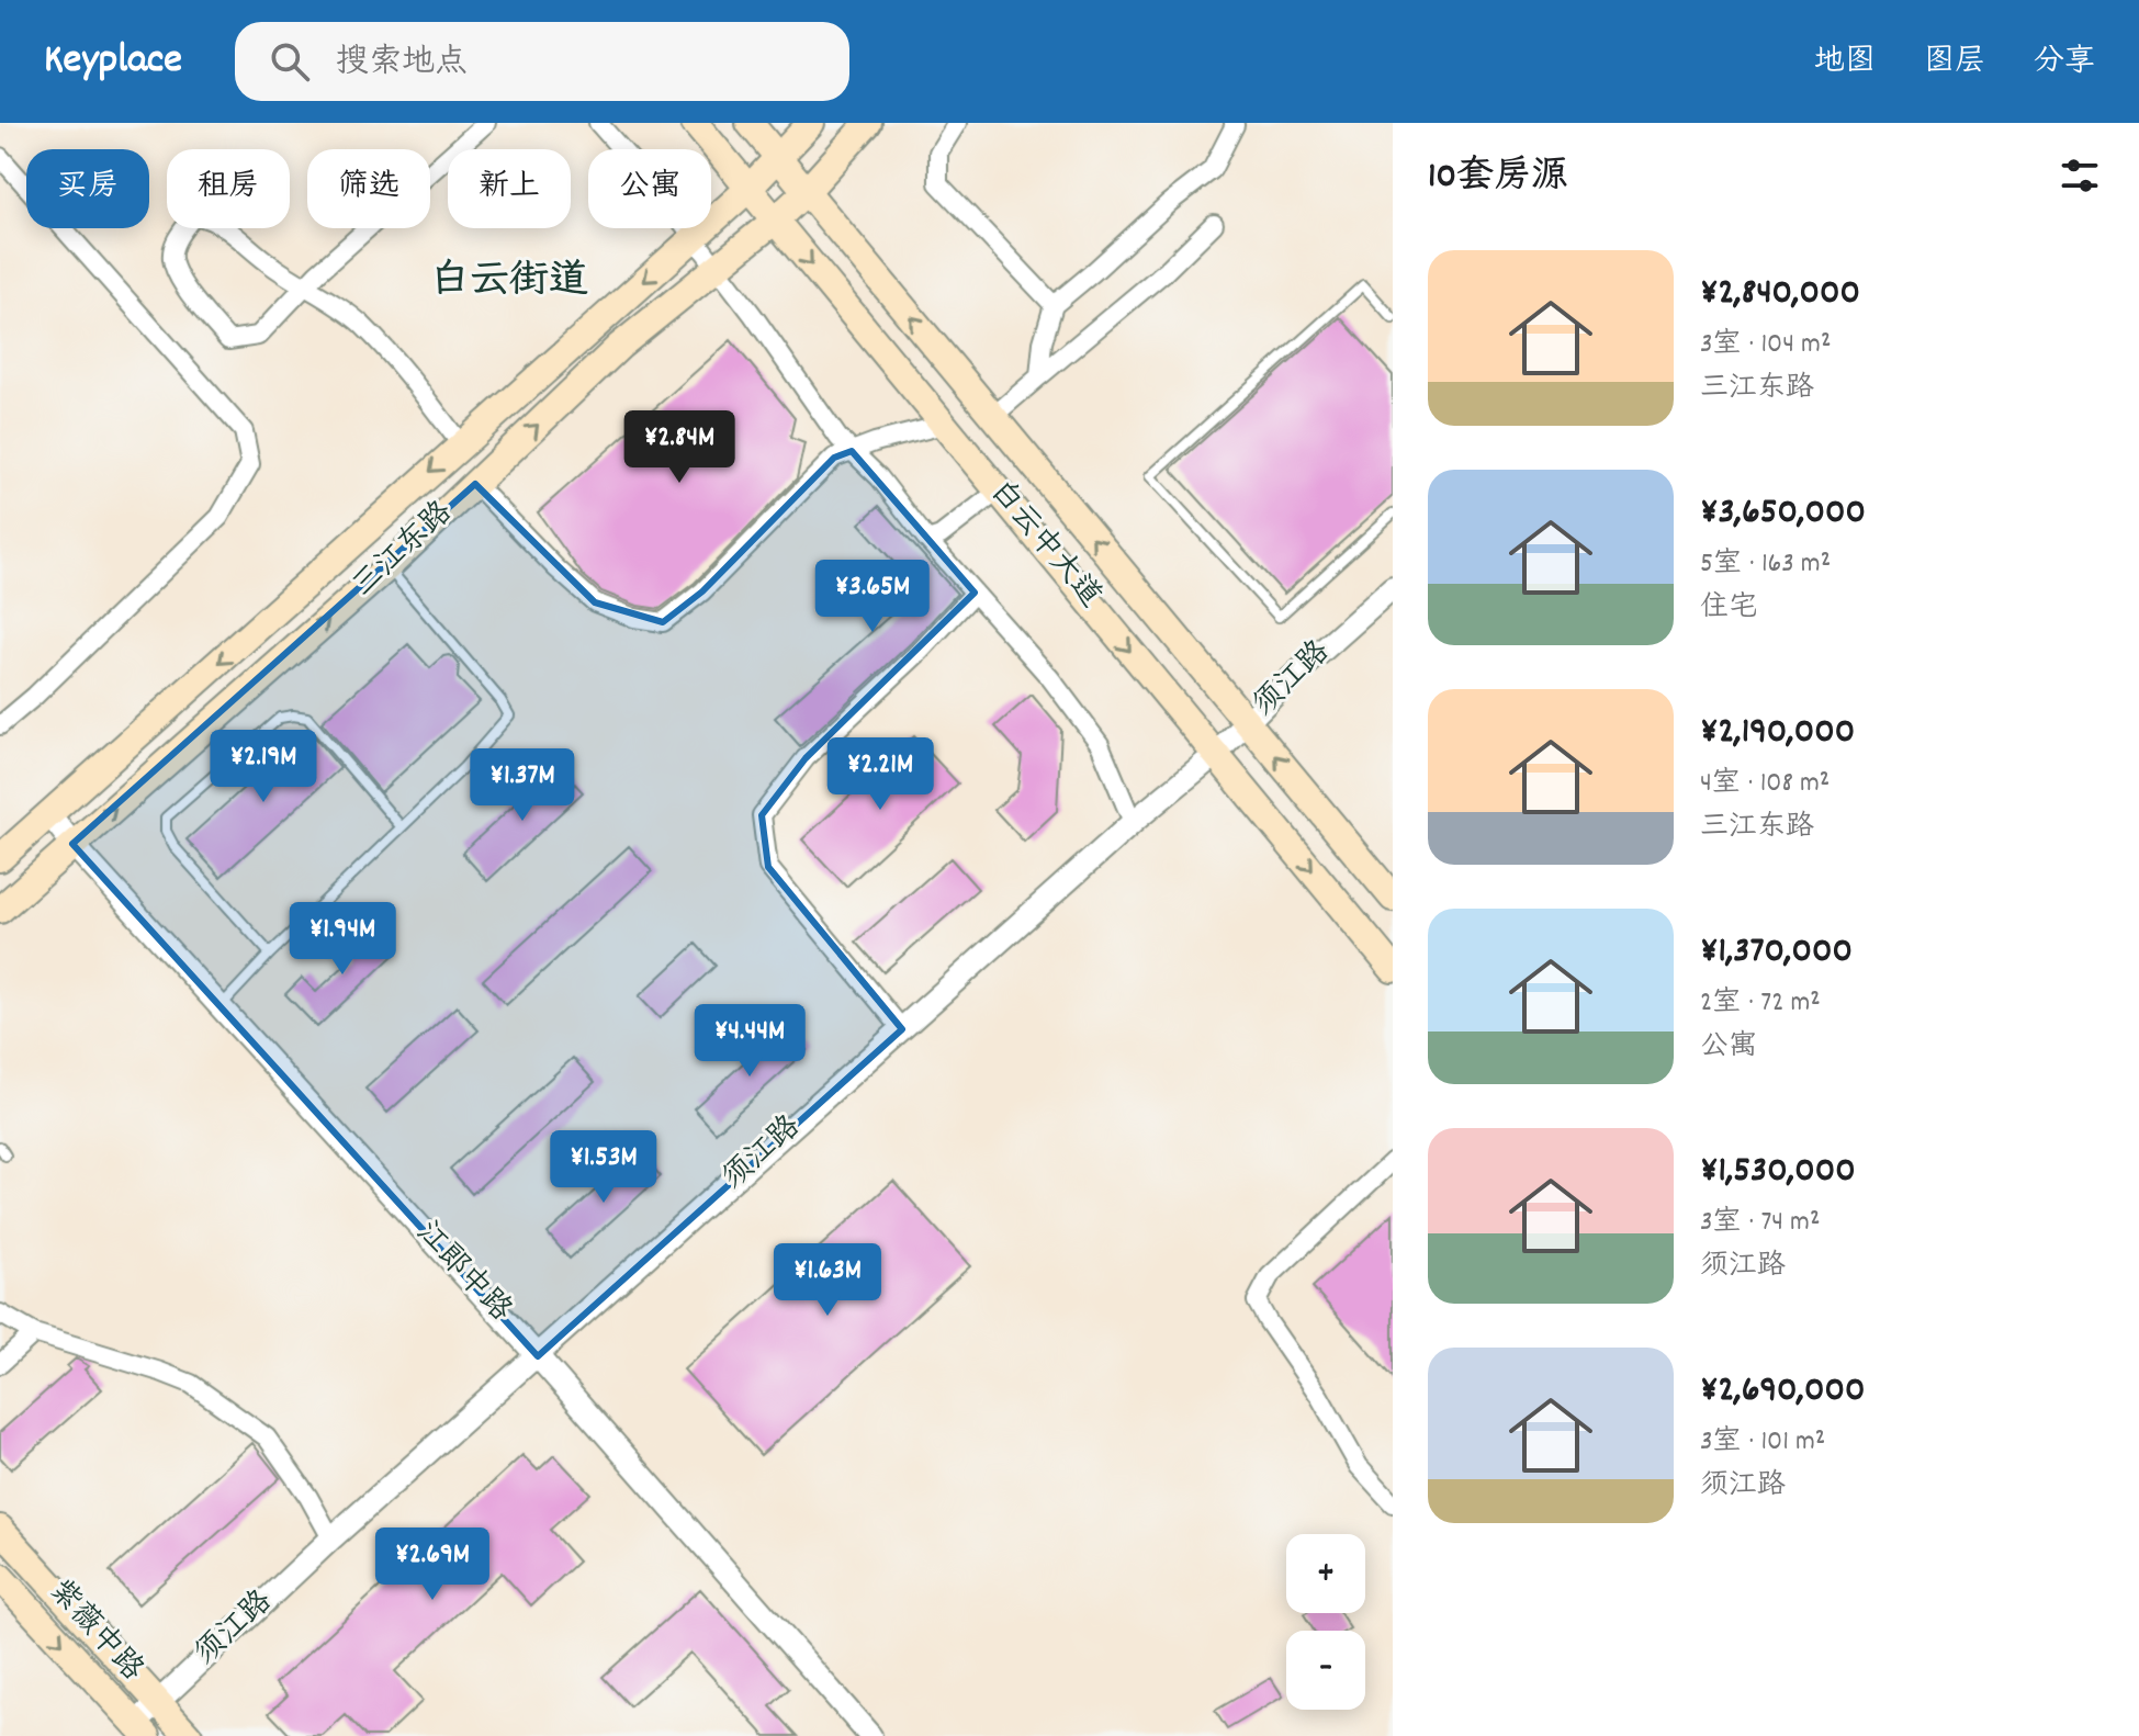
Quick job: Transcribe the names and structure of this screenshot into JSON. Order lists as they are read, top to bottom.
{
  "streets": {
    "main road": ["白云中大道", "三江东路", "紫薇中路"],
    "street": ["须江路", "江郎中路"]
  },
  "crossings": [
    ["白云中大道", "三江东路"],
    ["白云中大道", "须江路"],
    ["三江东路", "江郎中路"],
    ["须江路", "江郎中路"],
    ["须江路", "紫薇中路"]
  ],
  "districts": ["白云街道"],
  "page": {
    "header": "Keyplace",
    "search": "搜索地点",
    "nav": ["地图", "图层", "分享"],
    "heading": "10套房源",
    "chip": [
      "买房",
      "租房",
      "筛选",
      "新上",
      "公寓"
    ],
    "list": [
      {
        "name": "¥2,840,000",
        "note": "3室 · 104 m² · 三江东路"
      },
      {
        "name": "¥3,650,000",
        "note": "5室 · 163 m² · 住宅"
      },
      {
        "name": "¥2,190,000",
        "note": "4室 · 108 m² · 三江东路"
      },
      {
        "name": "¥1,370,000",
        "note": "2室 · 72 m² · 公寓"
      },
      {
        "name": "¥1,530,000",
        "note": "3室 · 74 m² · 须江路"
      },
      {
        "name": "¥2,690,000",
        "note": "3室 · 101 m² · 须江路"
      }
    ],
    "price": [
      "¥2.84M",
      "¥3.65M",
      "¥2.19M",
      "¥2.21M",
      "¥1.37M",
      "¥1.94M",
      "¥4.44M",
      "¥1.53M",
      "¥1.63M",
      "¥2.69M"
    ],
    "map_buttons": ["+", "−"]
  }
}
